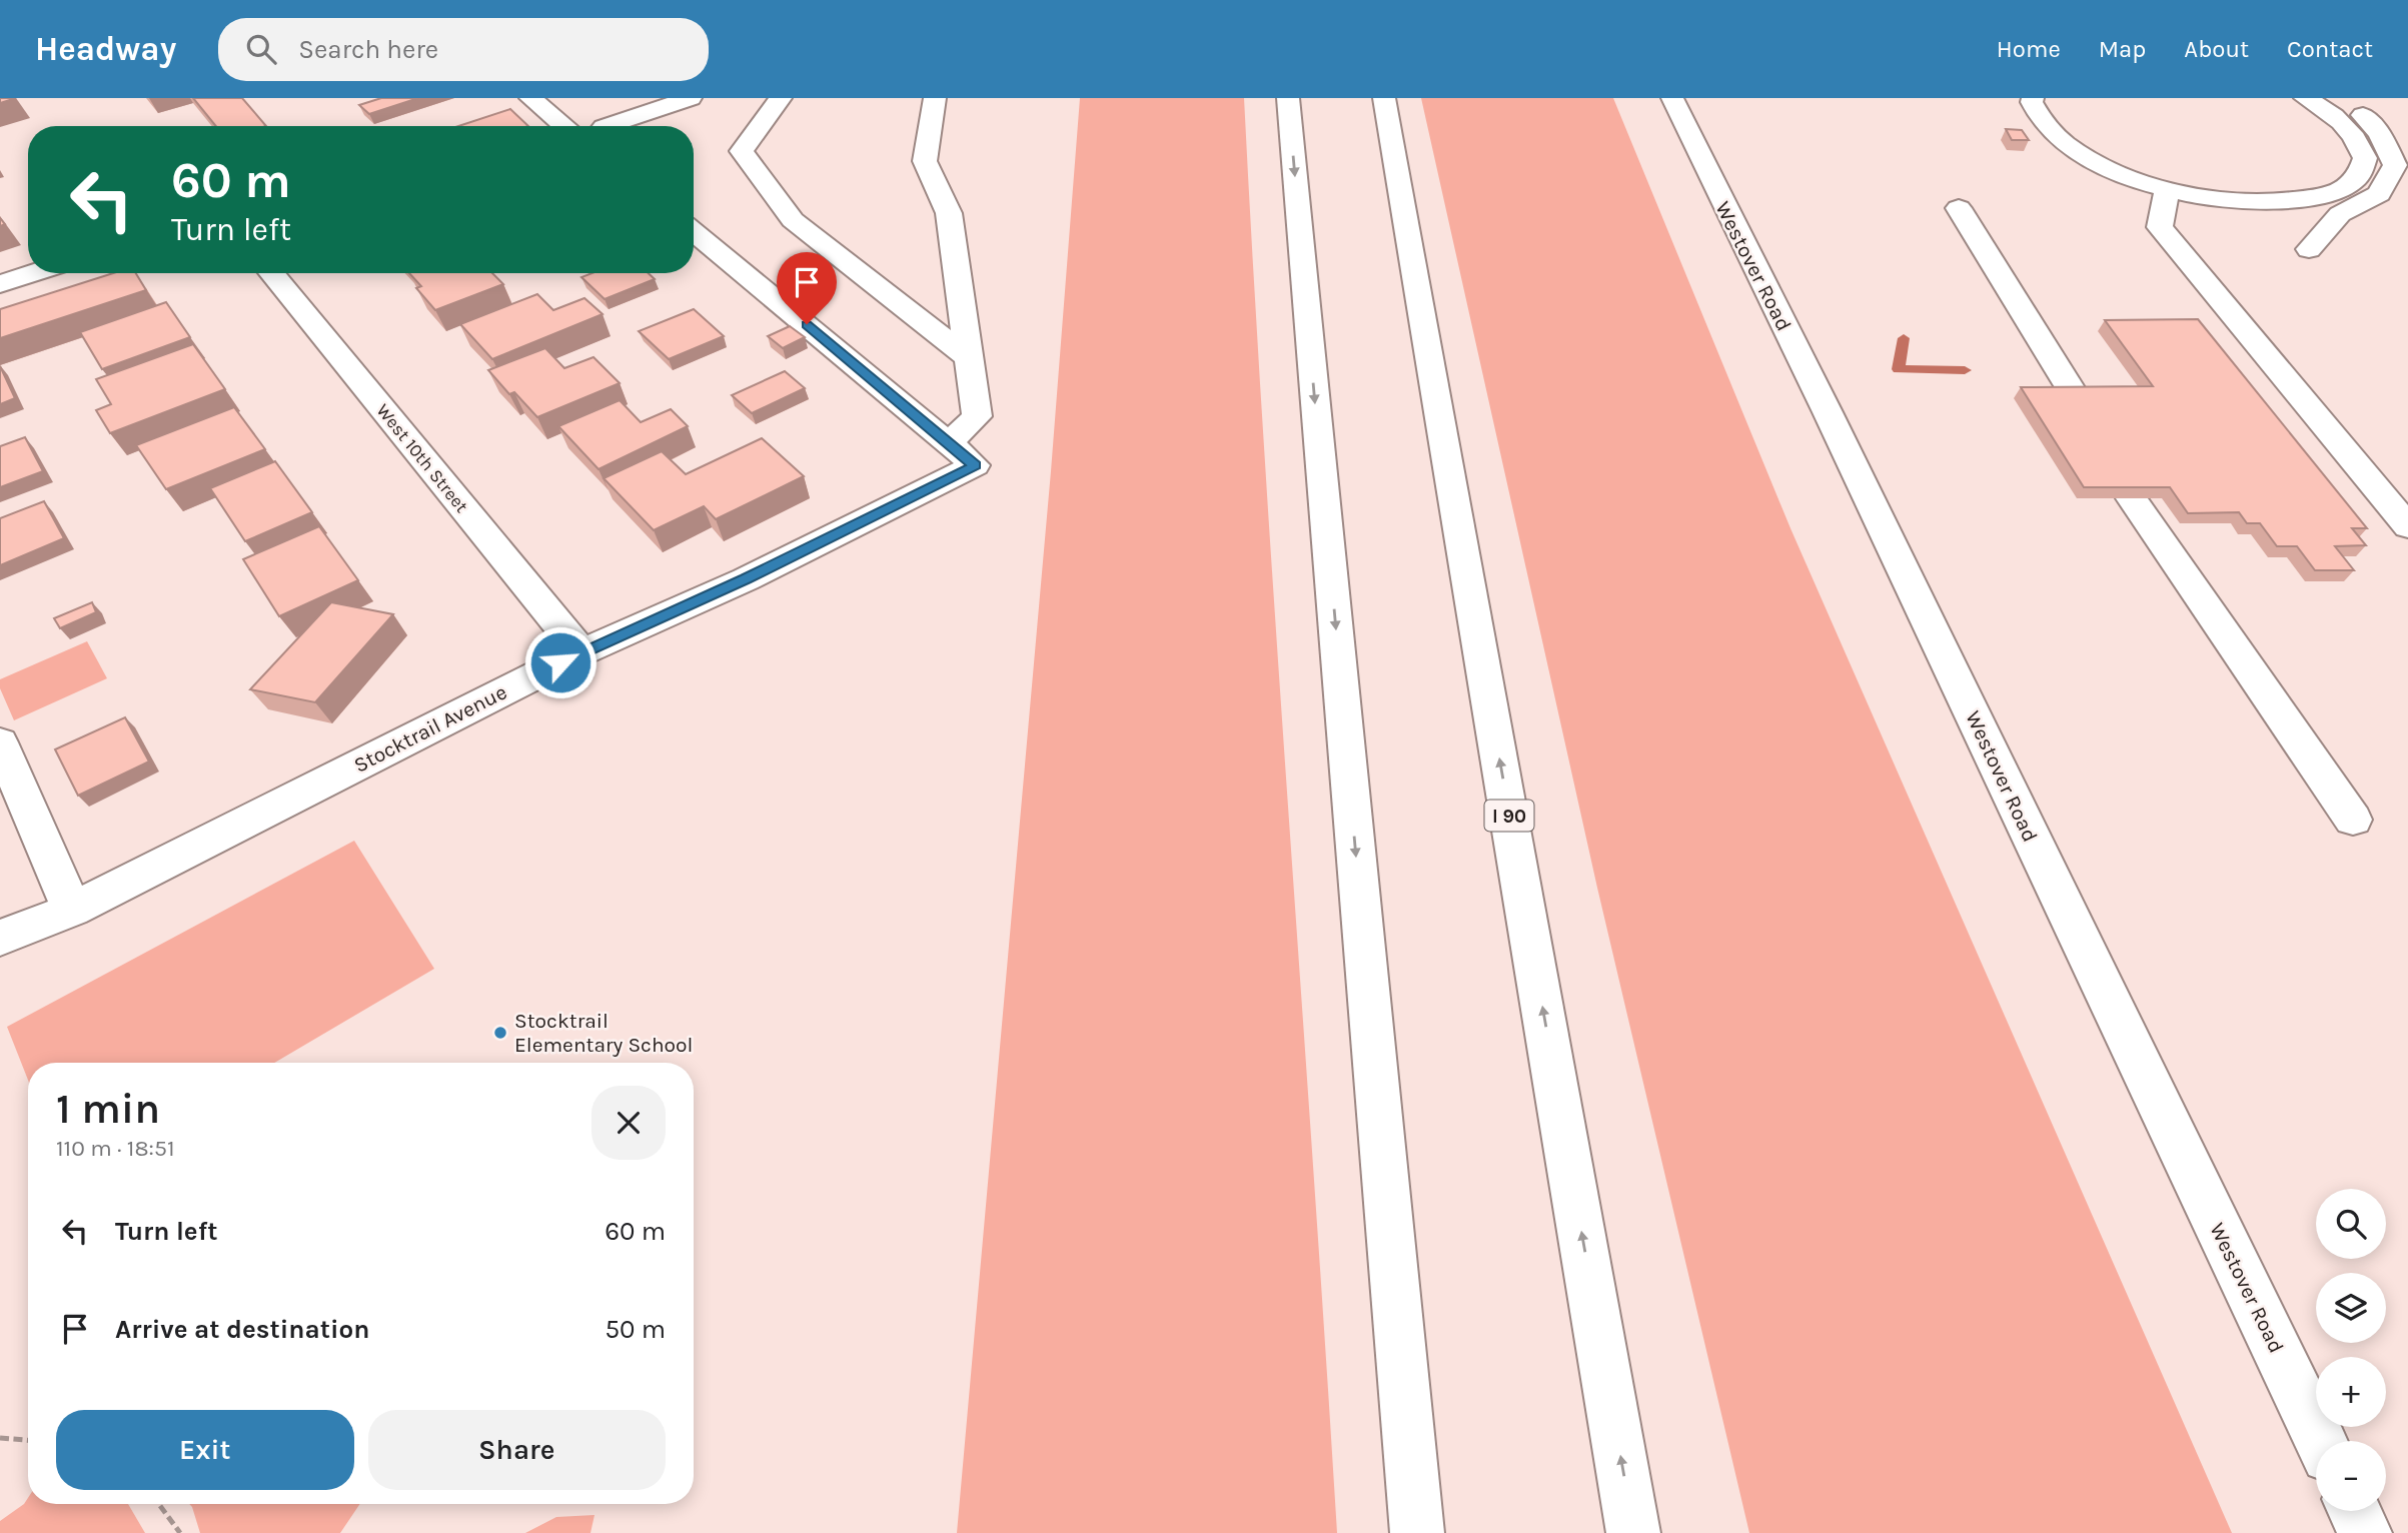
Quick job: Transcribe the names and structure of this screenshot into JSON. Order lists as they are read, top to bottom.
{
  "streets": {
    "main road": [
      "Westover Road",
      "West 10th Street",
      "Stocktrail Avenue",
      "I 90"
    ]
  },
  "crossings": [
    ["West 10th Street", "Stocktrail Avenue"]
  ],
  "places": ["Stocktrail Elementary School"],
  "page": {
    "header": "Headway",
    "search": "Search here",
    "nav": [
      "Home",
      "Map",
      "About",
      "Contact"
    ],
    "turn": ["60 m", "Turn left"],
    "heading": ["1 min", "110 m · 18:51"],
    "list": [
      {
        "name": "Turn left",
        "value": "60 m"
      },
      {
        "name": "Arrive at destination",
        "value": "50 m"
      }
    ],
    "map_buttons": ["+", "−"],
    "buttons": ["Exit", "Share"]
  }
}
